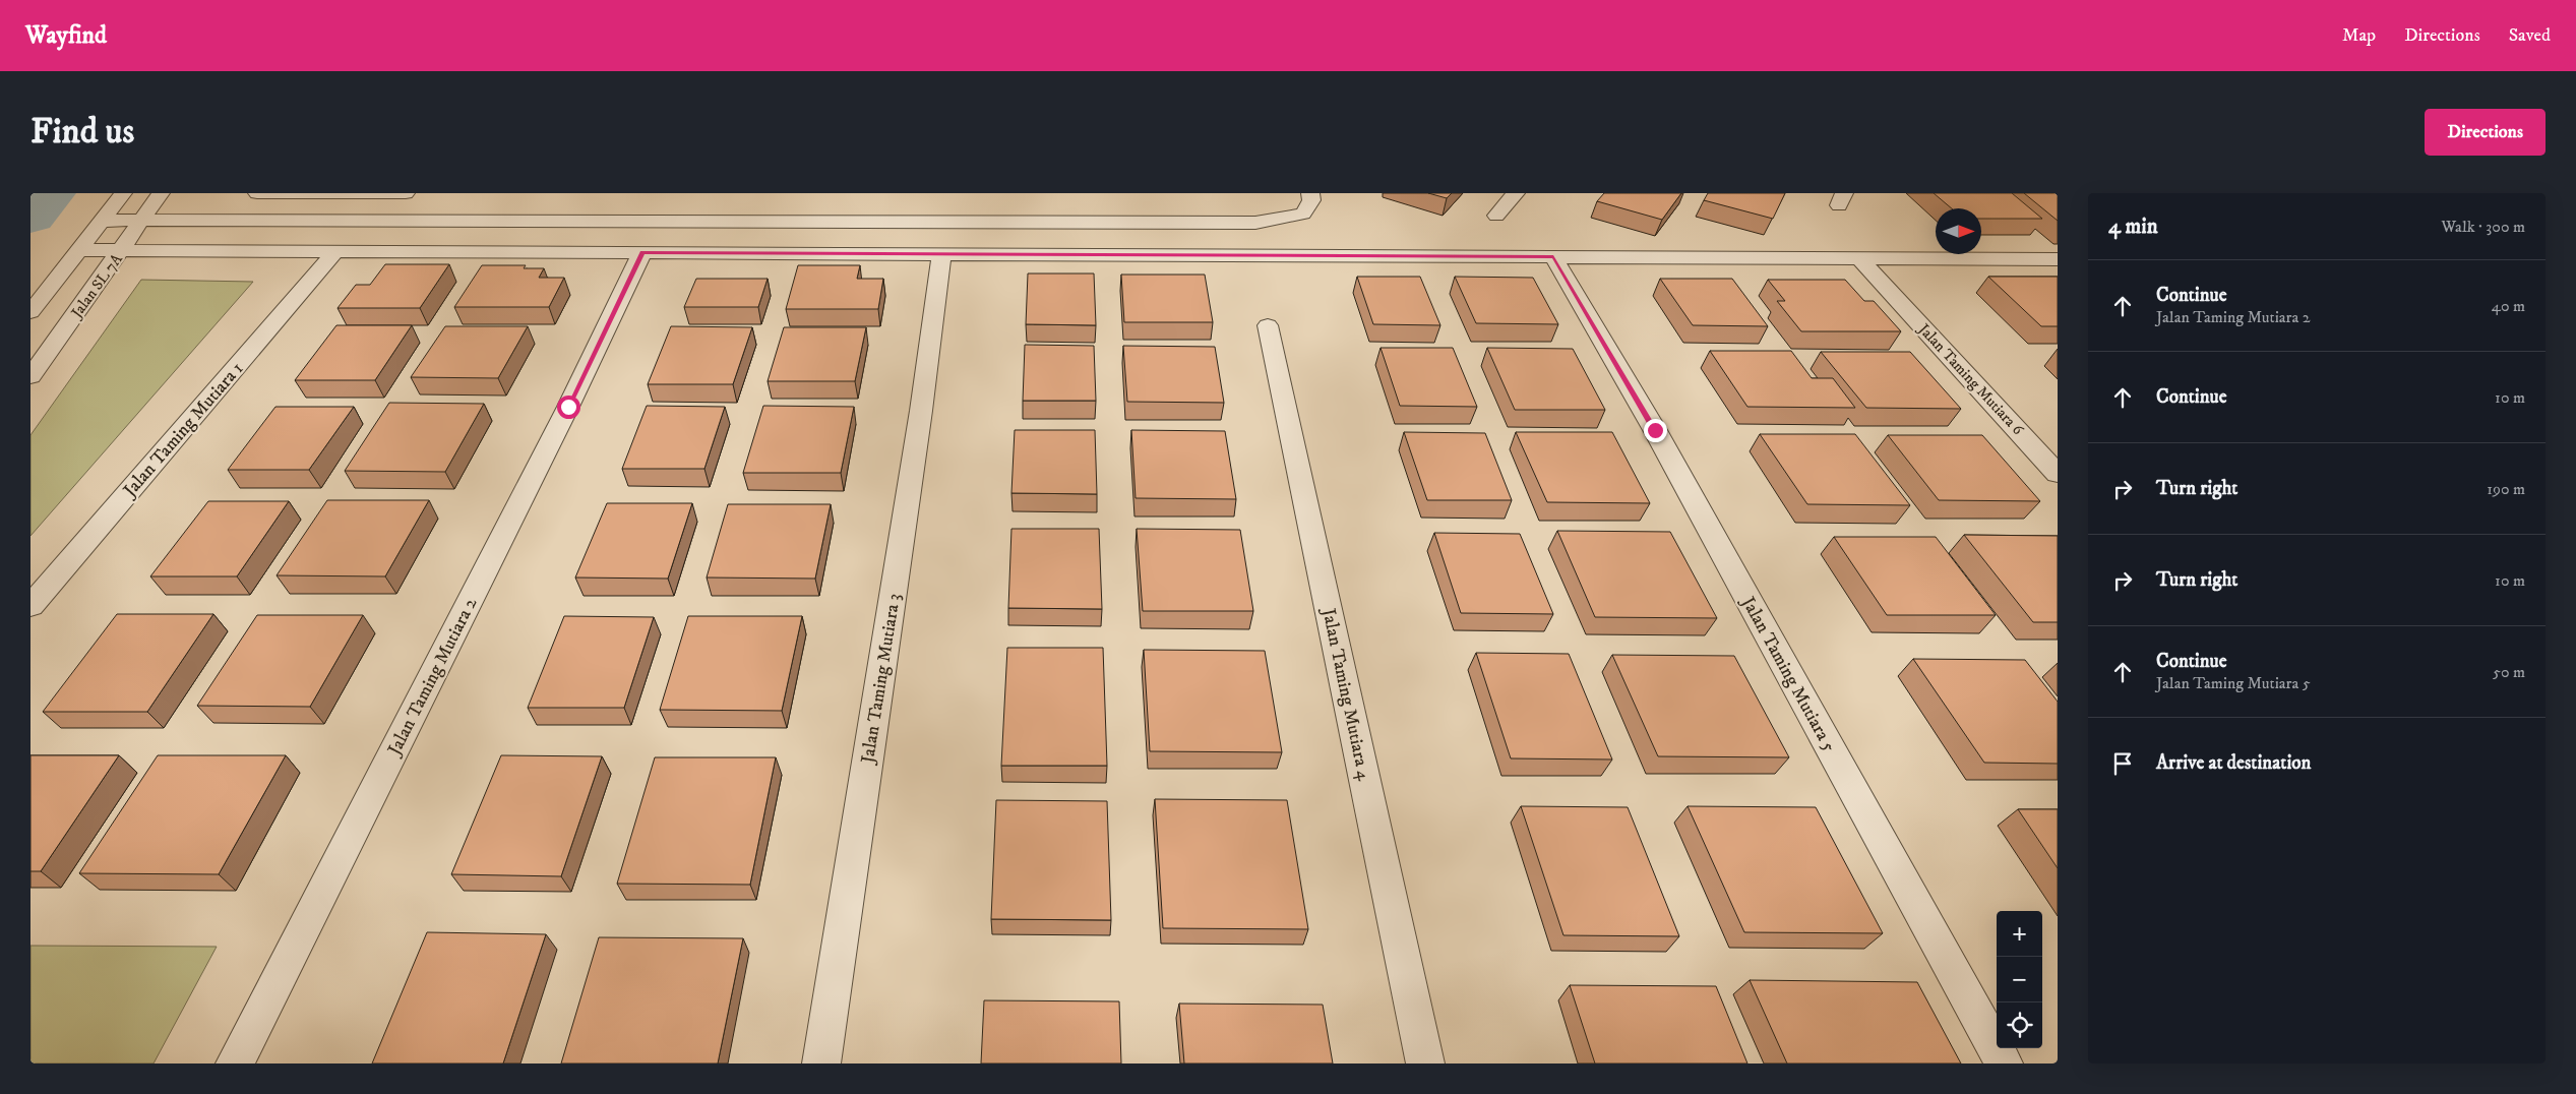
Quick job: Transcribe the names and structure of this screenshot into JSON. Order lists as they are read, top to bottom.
{
  "streets": {
    "street": [
      "Jalan SL 7A",
      "Jalan Taming Mutiara 6",
      "Jalan Taming Mutiara 1",
      "Jalan Taming Mutiara 5",
      "Jalan Taming Mutiara 2",
      "Jalan Taming Mutiara 3",
      "Jalan Taming Mutiara 4"
    ]
  },
  "north": "right",
  "page": {
    "header": "Wayfind",
    "nav": ["Map", "Directions", "Saved"],
    "buttons": "Directions",
    "title": "Find us",
    "heading": ["4 min", "Walk · 300 m"],
    "list": [
      ["Continue", "Jalan Taming Mutiara 2", "40 m"],
      ["Continue", "10 m"],
      ["Turn right", "190 m"],
      ["Turn right", "10 m"],
      ["Continue", "Jalan Taming Mutiara 5", "50 m"],
      "Arrive at destination"
    ],
    "map_buttons": ["+", "−"]
  }
}
